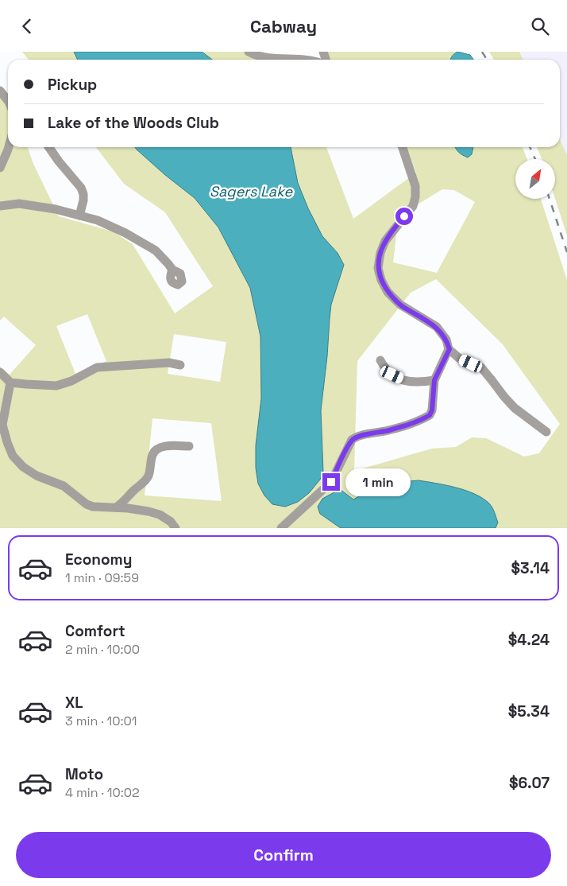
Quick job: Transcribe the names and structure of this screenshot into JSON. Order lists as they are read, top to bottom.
{
  "water": ["Sagers Lake"],
  "north": "top right",
  "page": {
    "header": "Cabway",
    "banner": ["Pickup", "Lake of the Woods Club"],
    "bubble": "1 min",
    "list": [
      {
        "name": "Economy",
        "note": "1 min · 09:59",
        "value": "$3.14"
      },
      {
        "name": "Comfort",
        "note": "2 min · 10:00",
        "value": "$4.24"
      },
      {
        "name": "XL",
        "note": "3 min · 10:01",
        "value": "$5.34"
      },
      {
        "name": "Moto",
        "note": "4 min · 10:02",
        "value": "$6.07"
      }
    ],
    "buttons": "Confirm"
  }
}
